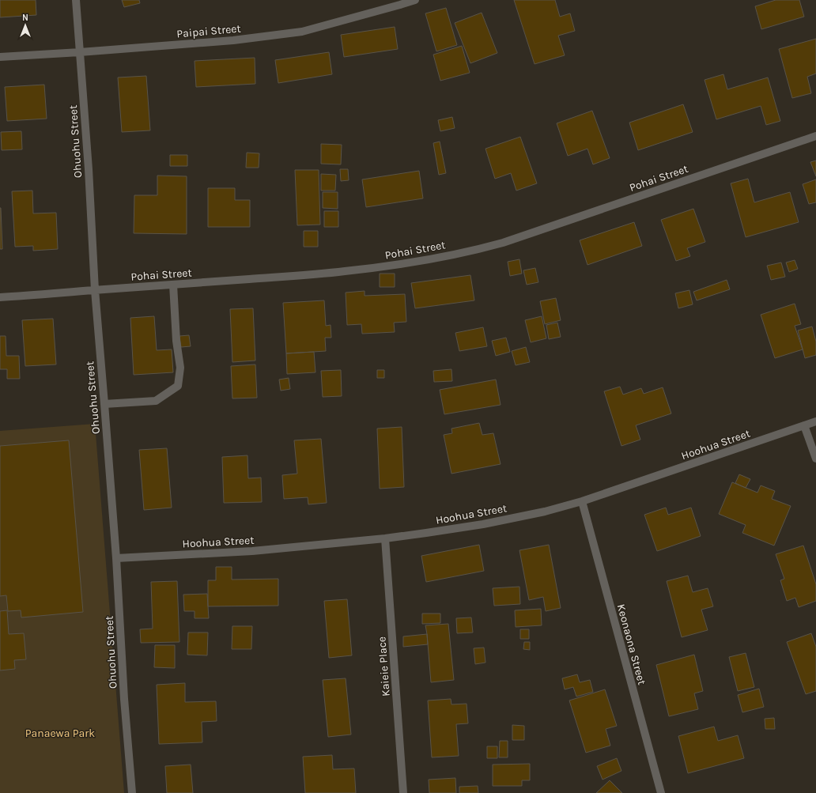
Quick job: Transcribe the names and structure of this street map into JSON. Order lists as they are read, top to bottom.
{
  "streets": {
    "street": [
      "Paipai Street",
      "Ohuohu Street",
      "Pohai Street",
      "Hoohua Street",
      "Keonaona Street",
      "Kaieie Place"
    ]
  },
  "crossings": [
    ["Paipai Street", "Ohuohu Street"],
    ["Ohuohu Street", "Pohai Street"],
    ["Ohuohu Street", "Hoohua Street"],
    ["Hoohua Street", "Keonaona Street"],
    ["Hoohua Street", "Kaieie Place"]
  ],
  "parks": ["Panaewa Park"],
  "north": "top"
}
